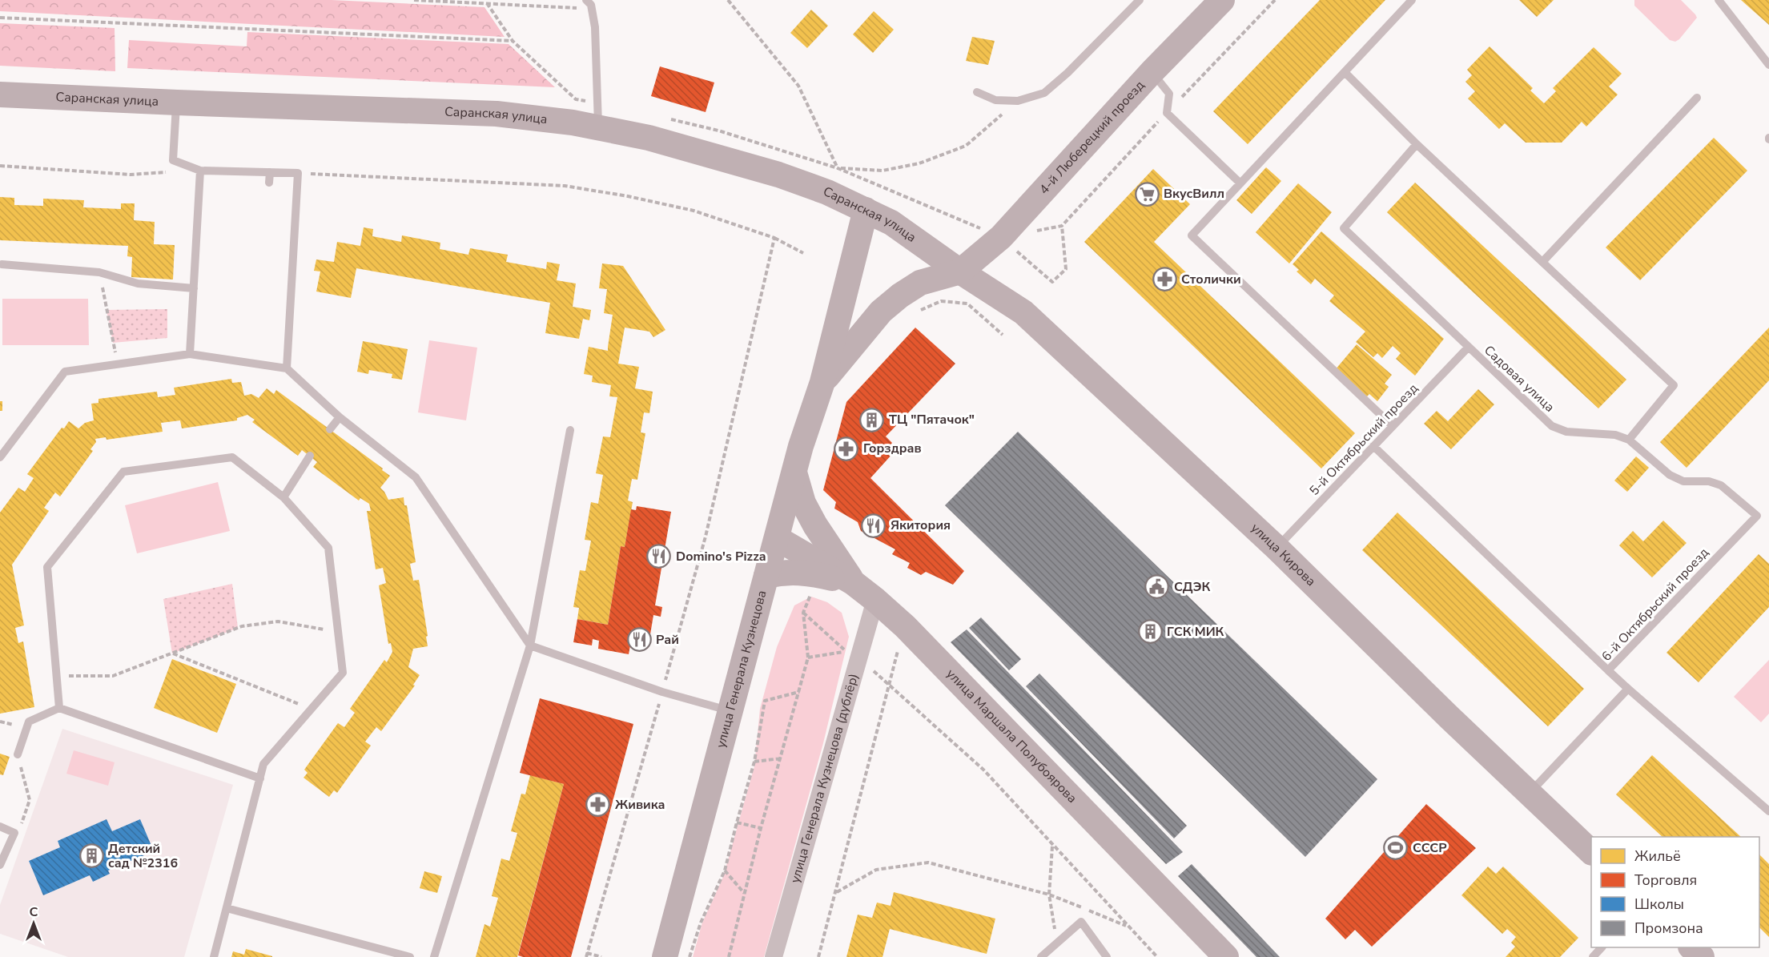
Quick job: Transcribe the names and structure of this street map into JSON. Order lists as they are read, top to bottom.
{
  "streets": {
    "main road": [
      "Саранская улица",
      "4-й Люберецкий проезд",
      "улица Кирова",
      "улица Генерала Кузнецова",
      "улица Маршала Полубоярова"
    ],
    "street": ["улица Генерала Кузнецова (дублёр)"],
    "lane": ["Садовая улица", "5-й Октябрьский проезд", "6-й Октябрьский проезд"]
  },
  "crossings": [
    ["Саранская улица", "4-й Люберецкий проезд"],
    ["Саранская улица", "улица Кирова"],
    ["Саранская улица", "улица Генерала Кузнецова"],
    ["4-й Люберецкий проезд", "улица Кирова"],
    ["4-й Люберецкий проезд", "улица Генерала Кузнецова"],
    ["Садовая улица", "5-й Октябрьский проезд"],
    ["Садовая улица", "6-й Октябрьский проезд"],
    ["5-й Октябрьский проезд", "улица Кирова"],
    ["улица Кирова", "улица Генерала Кузнецова"],
    ["улица Генерала Кузнецова", "улица Маршала Полубоярова"],
    ["улица Маршала Полубоярова", "улица Генерала Кузнецова (дублёр)"]
  ],
  "places": {
    "supermarket": ["ВкусВилл"],
    "pharmacy": ["Столички", "Горздрав", "Живика"],
    "building": ["ТЦ \"Пятачок\"", "ГСК МИК", "Детский сад №2316"],
    "restaurant": ["Якитория", "Domino's Pizza", "Рай"],
    "public building": ["СДЭК"],
    "sports": ["СССР"]
  },
  "legend": [
    "Жильё",
    "Торговля",
    "Школы",
    "Промзона"
  ],
  "north": "top"
}
